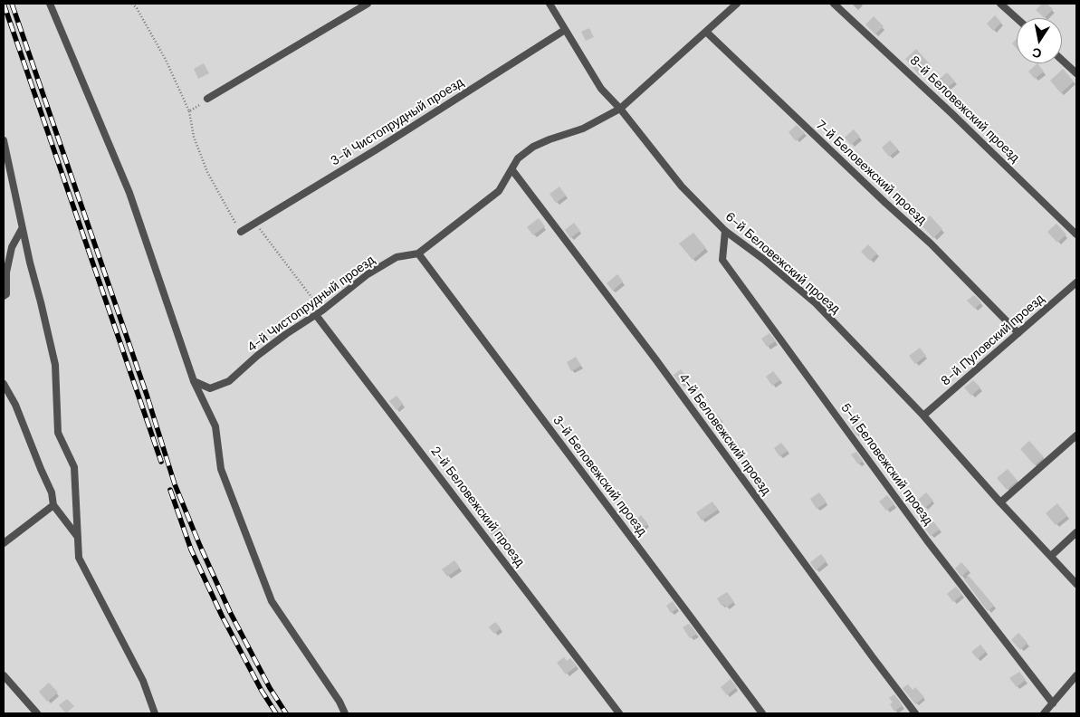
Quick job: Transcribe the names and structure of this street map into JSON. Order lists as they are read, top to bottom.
{
  "streets": {
    "lane": [
      "8-й Беловежский проезд",
      "3-й Чистопрудный проезд",
      "7-й Беловежский проезд",
      "6-й Беловежский проезд",
      "4-й Чистопрудный проезд",
      "8-й Пуловский проезд",
      "4-й Беловежский проезд",
      "5-й Беловежский проезд",
      "3-й Беловежский проезд",
      "2-й Беловежский проезд"
    ]
  },
  "crossings": [
    ["3-й Чистопрудный проезд", "6-й Беловежский проезд"],
    ["7-й Беловежский проезд", "4-й Чистопрудный проезд"],
    ["7-й Беловежский проезд", "8-й Пуловский проезд"],
    ["6-й Беловежский проезд", "4-й Чистопрудный проезд"],
    ["6-й Беловежский проезд", "8-й Пуловский проезд"],
    ["6-й Беловежский проезд", "5-й Беловежский проезд"],
    ["4-й Чистопрудный проезд", "4-й Беловежский проезд"],
    ["4-й Чистопрудный проезд", "3-й Беловежский проезд"],
    ["4-й Чистопрудный проезд", "2-й Беловежский проезд"]
  ],
  "north": "bottom"
}
